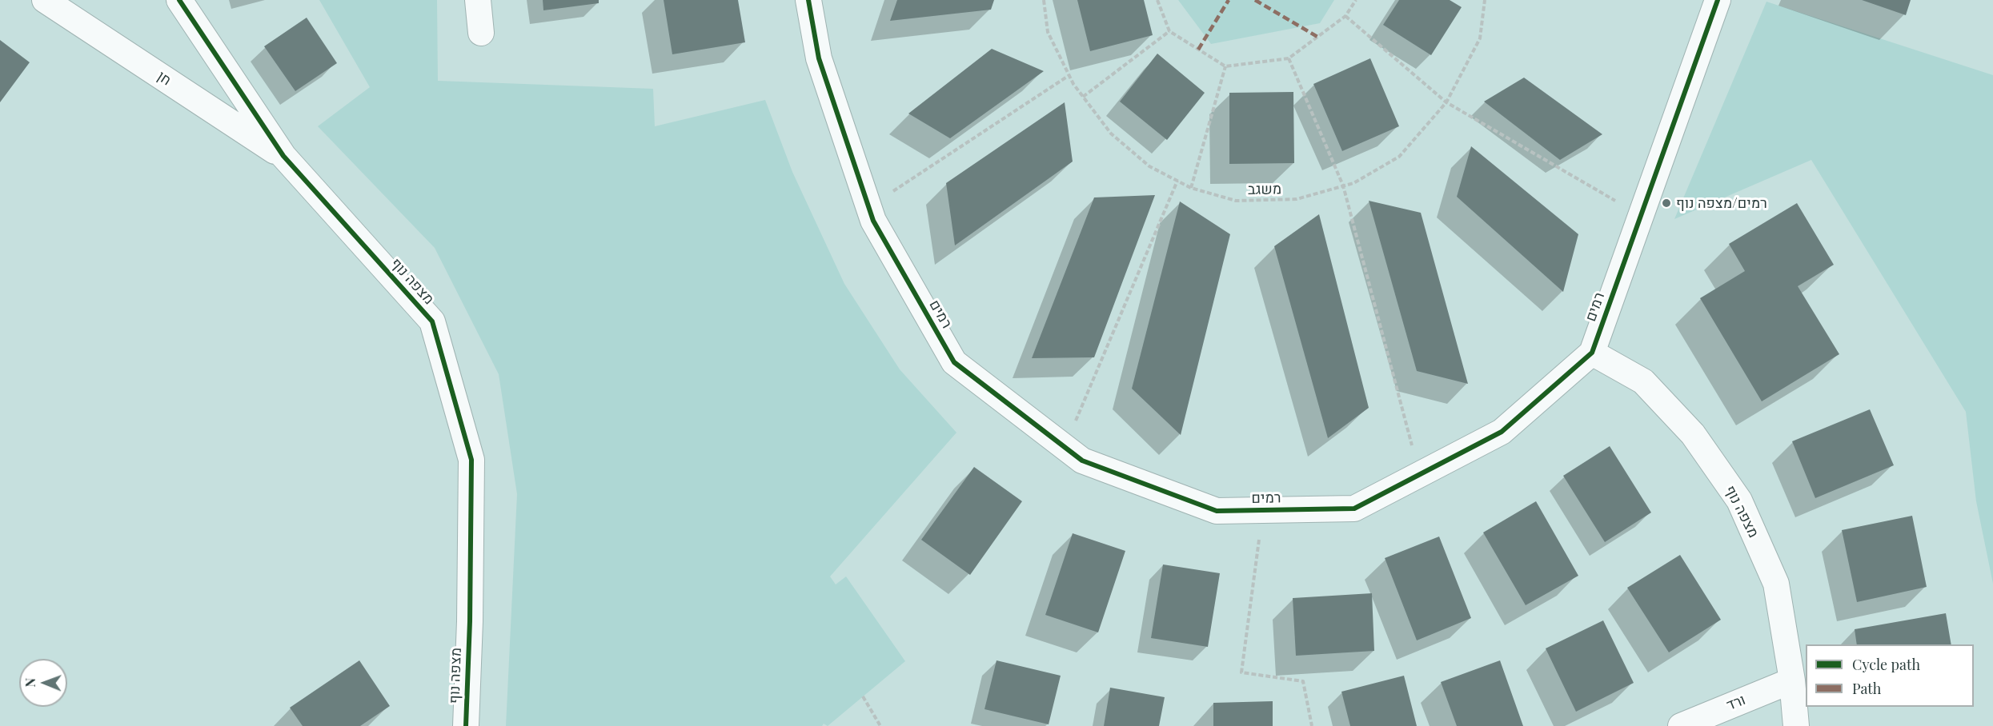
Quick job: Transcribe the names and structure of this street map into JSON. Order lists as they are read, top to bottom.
{
  "streets": {
    "street": [
      "חן",
      "מצפה נוף",
      "רמים",
      "ורד"
    ],
    "path": ["משגב"]
  },
  "crossings": [
    ["חן", "מצפה נוף"],
    ["מצפה נוף", "רמים"],
    ["מצפה נוף", "ורד"]
  ],
  "places": ["רמים/מצפה נוף"],
  "legend": ["Cycle path", "Path"],
  "north": "left"
}
